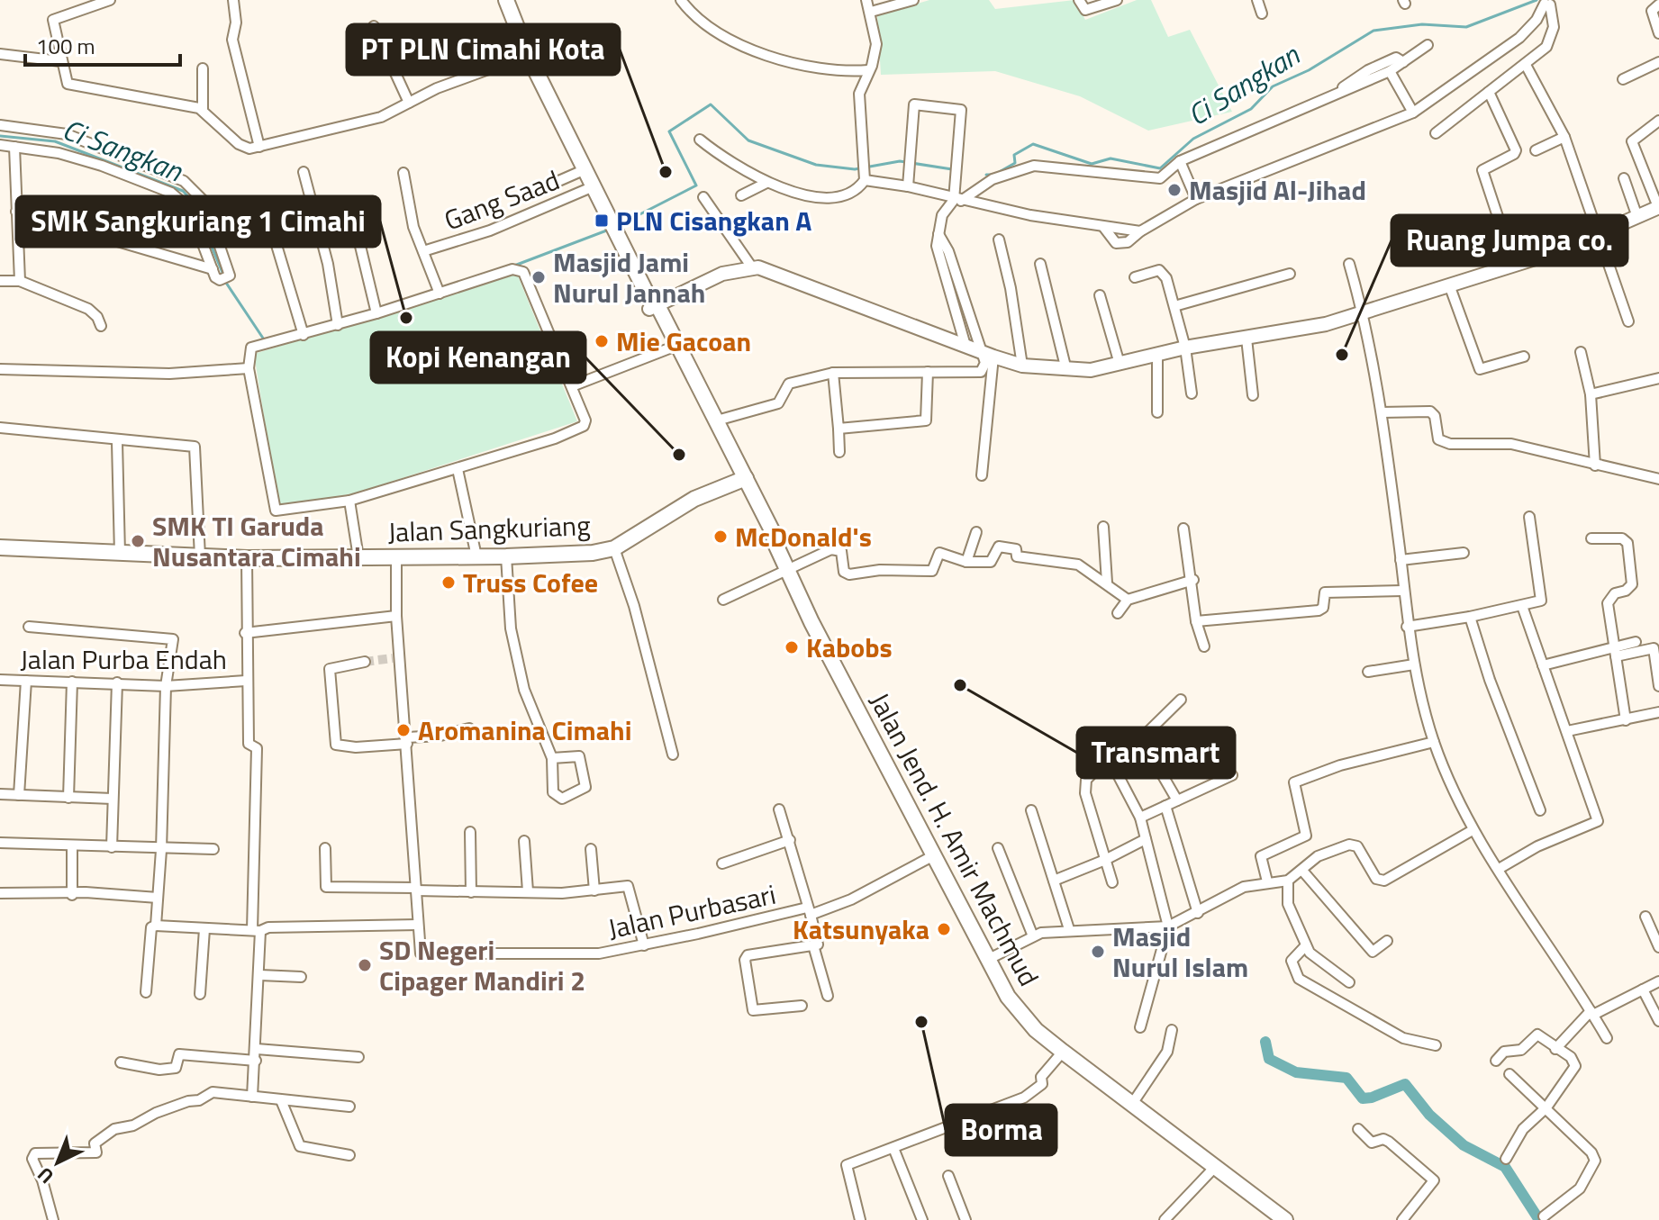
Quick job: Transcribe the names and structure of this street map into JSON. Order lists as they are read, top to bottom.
{
  "streets": {
    "main road": ["Jalan Sangkuriang", "Jalan Jend. H. Amir Machmud"],
    "street": ["Gang Saad", "Jalan Purba Endah", "Jalan Purbasari"]
  },
  "crossings": [
    ["Gang Saad", "Jalan Jend. H. Amir Machmud"],
    ["Jalan Sangkuriang", "Jalan Jend. H. Amir Machmud"],
    ["Jalan Sangkuriang", "Jalan Purbasari"],
    ["Jalan Jend. H. Amir Machmud", "Jalan Purbasari"]
  ],
  "water": ["Ci Sangkan"],
  "places": {
    "other": [
      "PT PLN Cimahi Kota",
      "Masjid Al-Jihad",
      "Masjid Jami Nurul Jannah",
      "SMK Sangkuriang 1 Cimahi",
      "Mie Gacoan",
      "Ruang Jumpa co.",
      "Kopi Kenangan",
      "McDonald's",
      "SMK TI Garuda Nusantara Cimahi",
      "Truss Cofee",
      "Kabobs",
      "Transmart",
      "Aromanina Cimahi",
      "Katsunyaka",
      "Masjid Nurul Islam",
      "SD Negeri Cipager Mandiri 2",
      "Borma"
    ],
    "transit": ["PLN Cisangkan A"]
  },
  "scale_bar": "100 m",
  "north": "bottom left"
}
